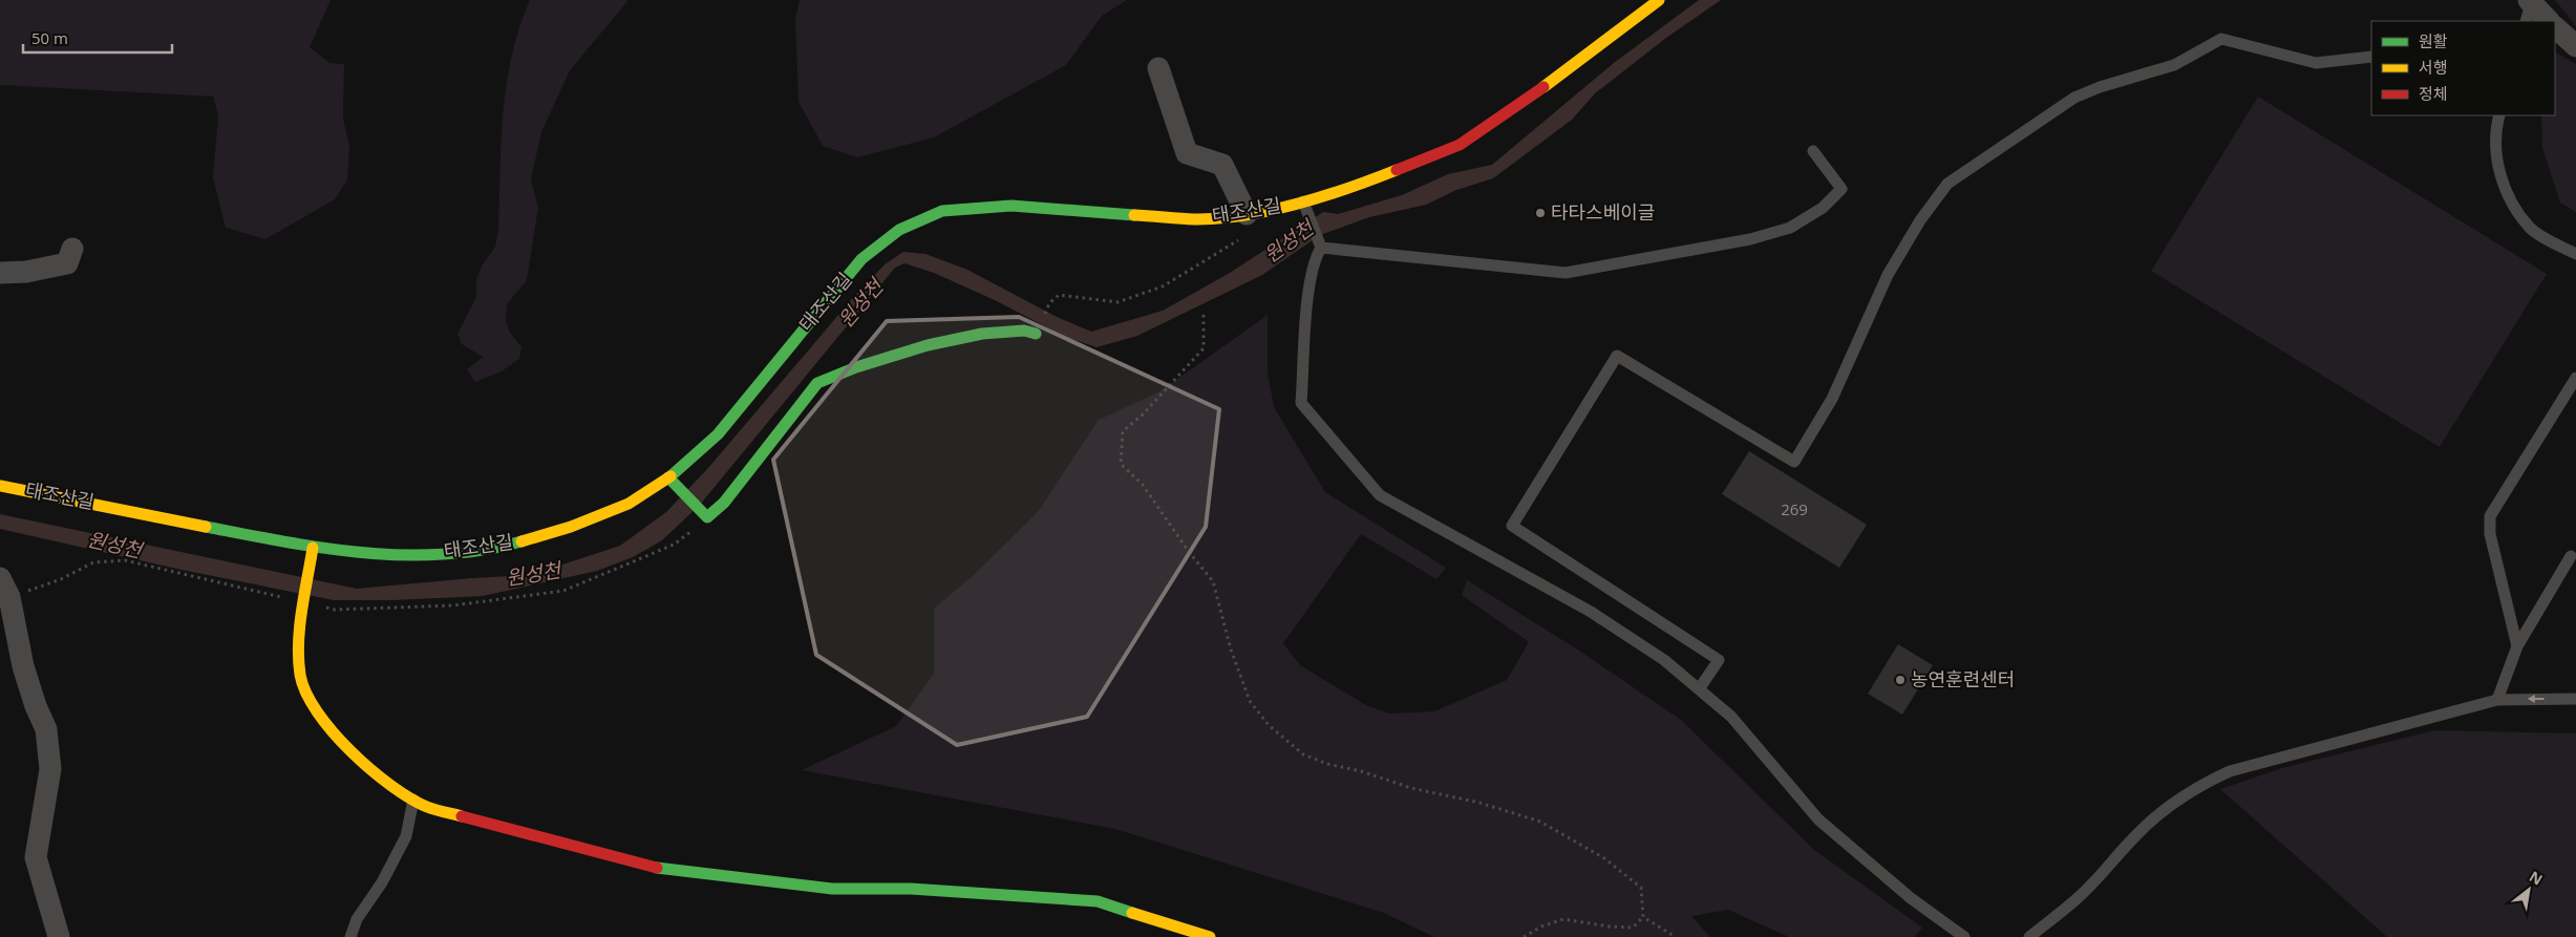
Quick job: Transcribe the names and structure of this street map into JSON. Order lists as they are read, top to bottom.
{
  "streets": {
    "street": ["태조산길"]
  },
  "water": ["원성천"],
  "places": ["타타스베이글", "농연훈련센터"],
  "house_numbers": ["269"],
  "legend": ["원활", "서행", "정체"],
  "scale_bar": "50 m",
  "north": "top right"
}
